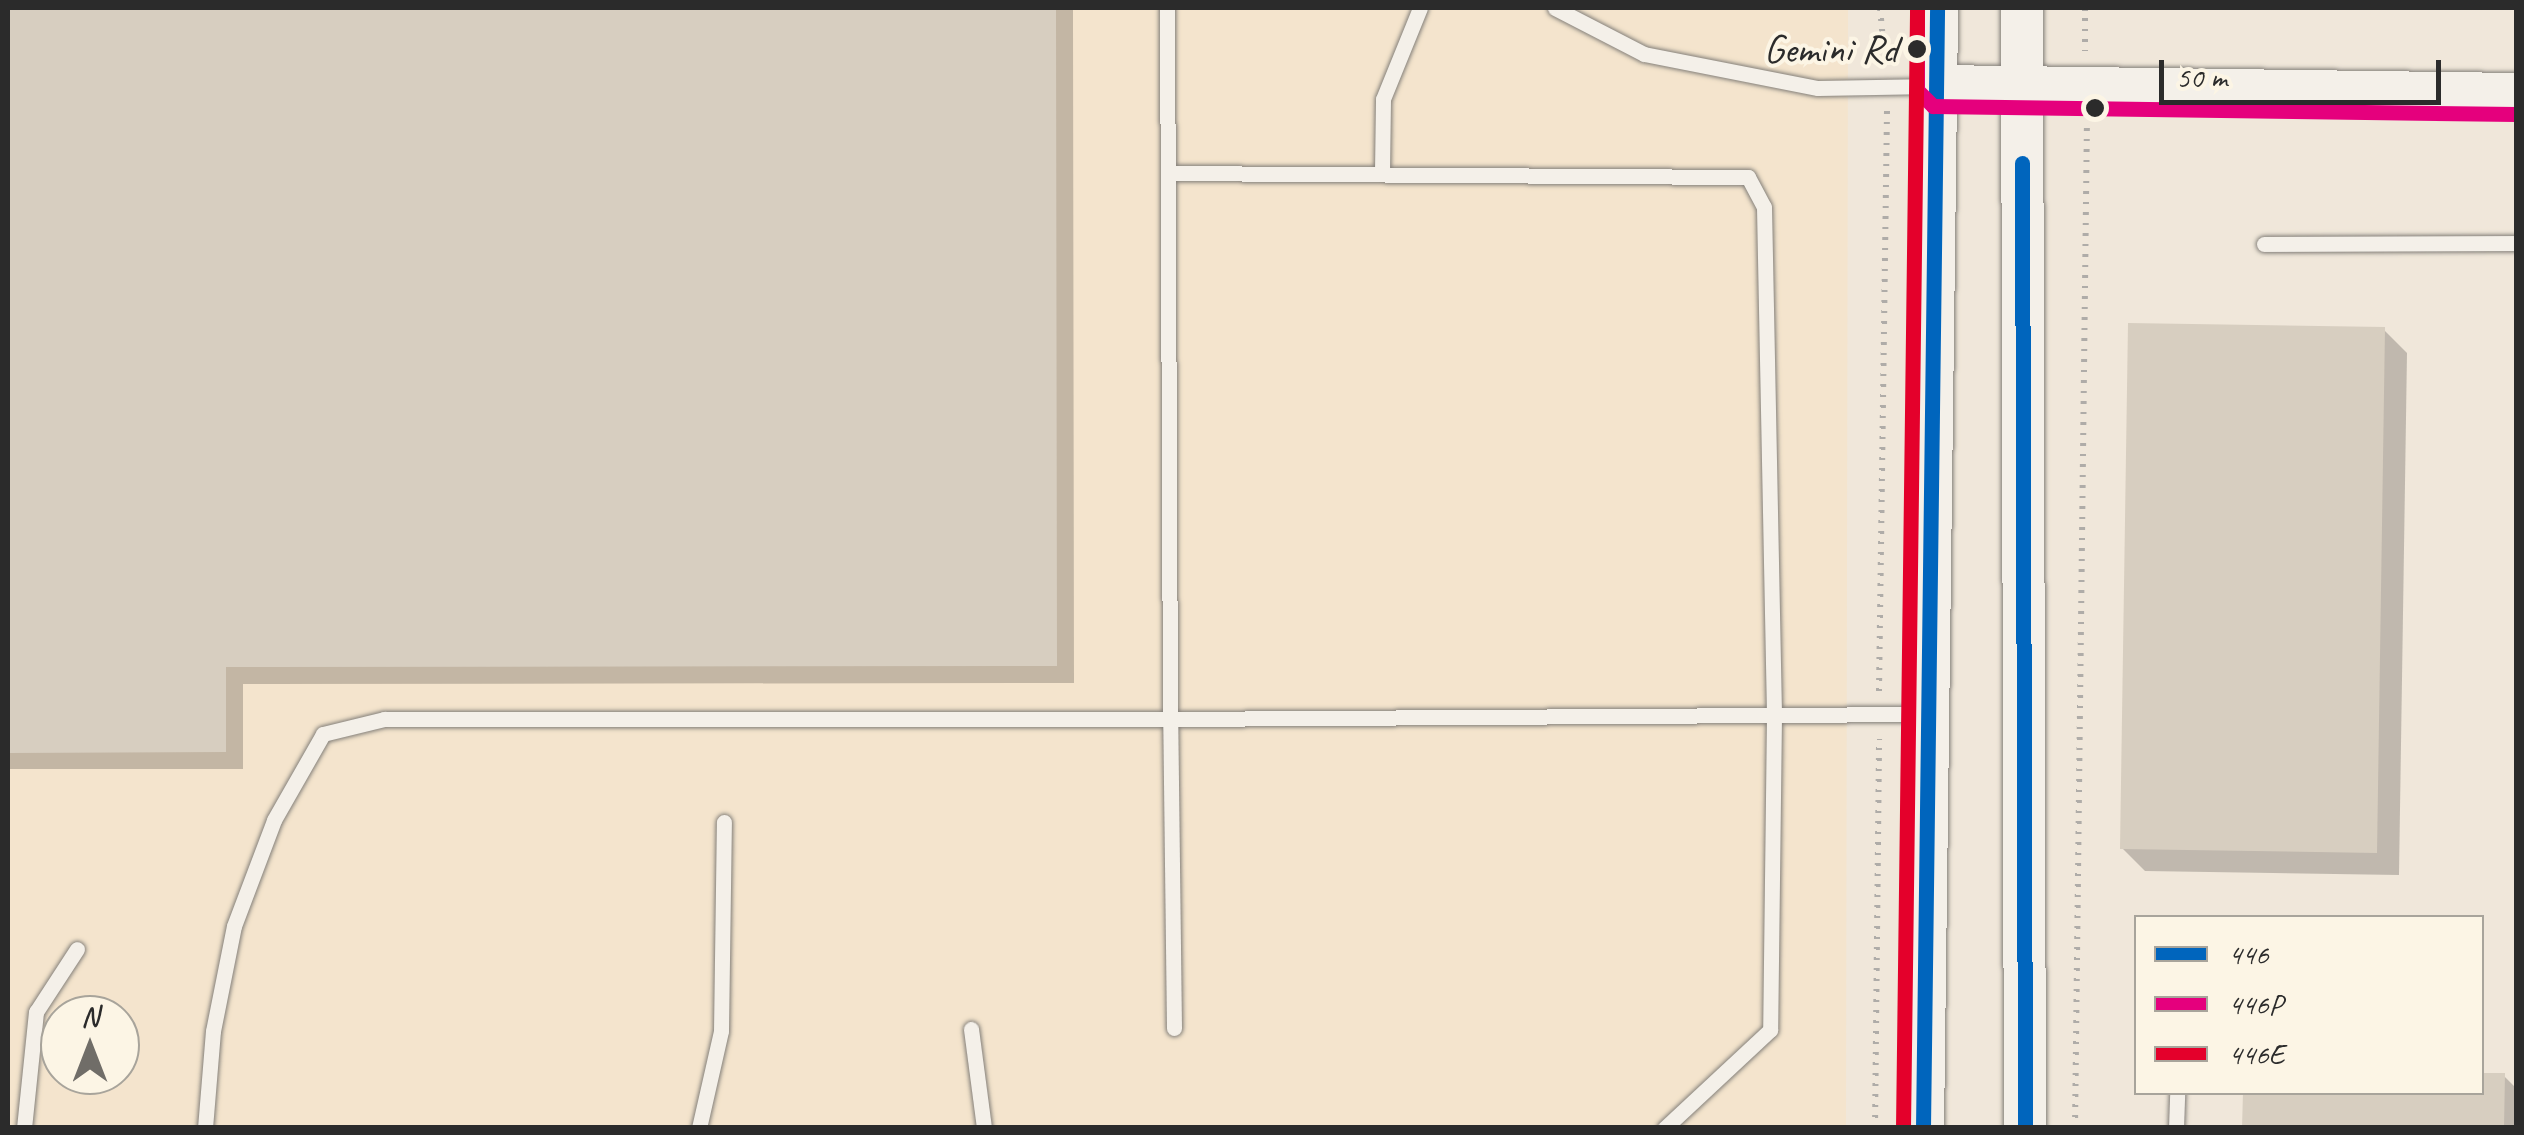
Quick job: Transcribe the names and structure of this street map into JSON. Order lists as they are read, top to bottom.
{
  "places": ["Gemini Rd"],
  "lines": ["transit line 446", "transit line 446P", "transit line 446E"],
  "legend": ["446", "446P", "446E"],
  "scale_bar": "50 m",
  "north": "top"
}
